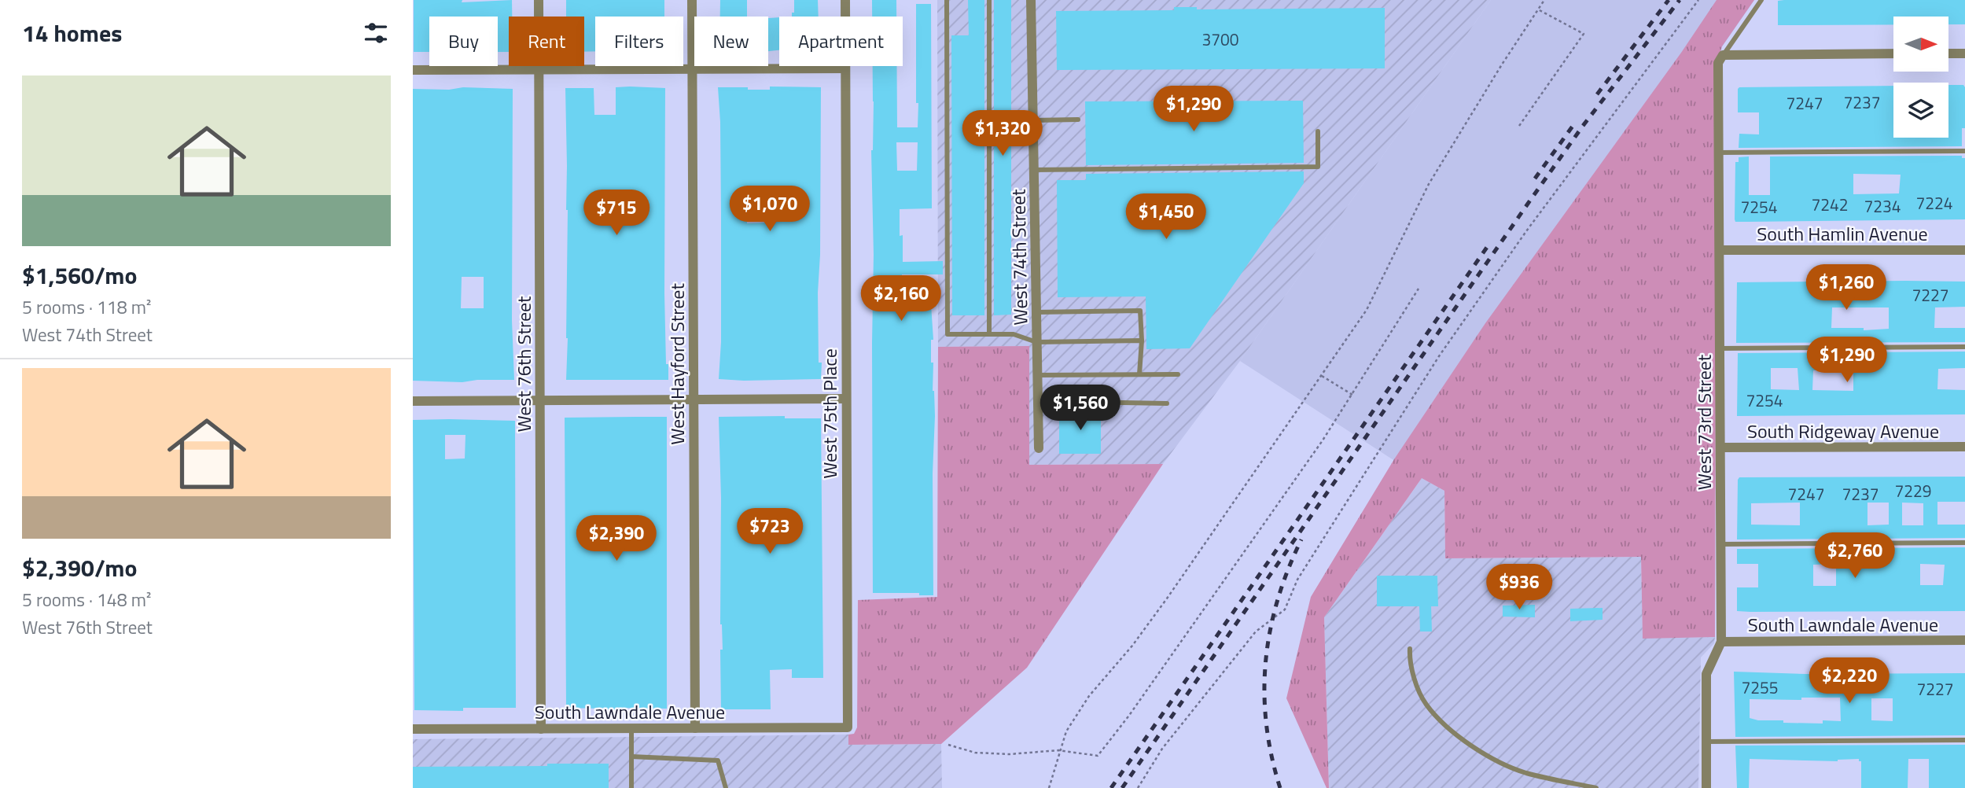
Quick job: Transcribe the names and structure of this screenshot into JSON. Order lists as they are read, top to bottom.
{
  "streets": {
    "street": [
      "South Hamlin Avenue",
      "West 74th Street",
      "West 76th Street",
      "West Hayford Street",
      "West 75th Place",
      "West 73rd Street",
      "South Ridgeway Avenue",
      "South Lawndale Avenue"
    ]
  },
  "crossings": [
    ["South Hamlin Avenue", "West 73rd Street"],
    ["West 76th Street", "South Lawndale Avenue"],
    ["West Hayford Street", "South Lawndale Avenue"],
    ["West 75th Place", "South Lawndale Avenue"],
    ["West 73rd Street", "South Ridgeway Avenue"],
    ["West 73rd Street", "South Lawndale Avenue"]
  ],
  "house_numbers": [
    "3700",
    "7237",
    "7247",
    "7224",
    "7242",
    "7234",
    "7254",
    "7227",
    "7254",
    "7229",
    "7247",
    "7237",
    "7255",
    "7227"
  ],
  "north": "right",
  "page": {
    "heading": "14 homes",
    "chip": [
      "Buy",
      "Rent",
      "Filters",
      "New",
      "Apartment"
    ],
    "list": [
      {
        "name": "$1,560/mo",
        "note": "5 rooms · 118 m² · West 74th Street"
      },
      {
        "name": "$2,390/mo",
        "note": "5 rooms · 148 m² · West 76th Street"
      }
    ],
    "price": [
      "$1,290",
      "$1,320",
      "$1,070",
      "$715",
      "$1,450",
      "$1,260",
      "$2,160",
      "$1,290",
      "$1,560",
      "$723",
      "$2,390",
      "$2,760",
      "$936",
      "$2,220"
    ]
  }
}
